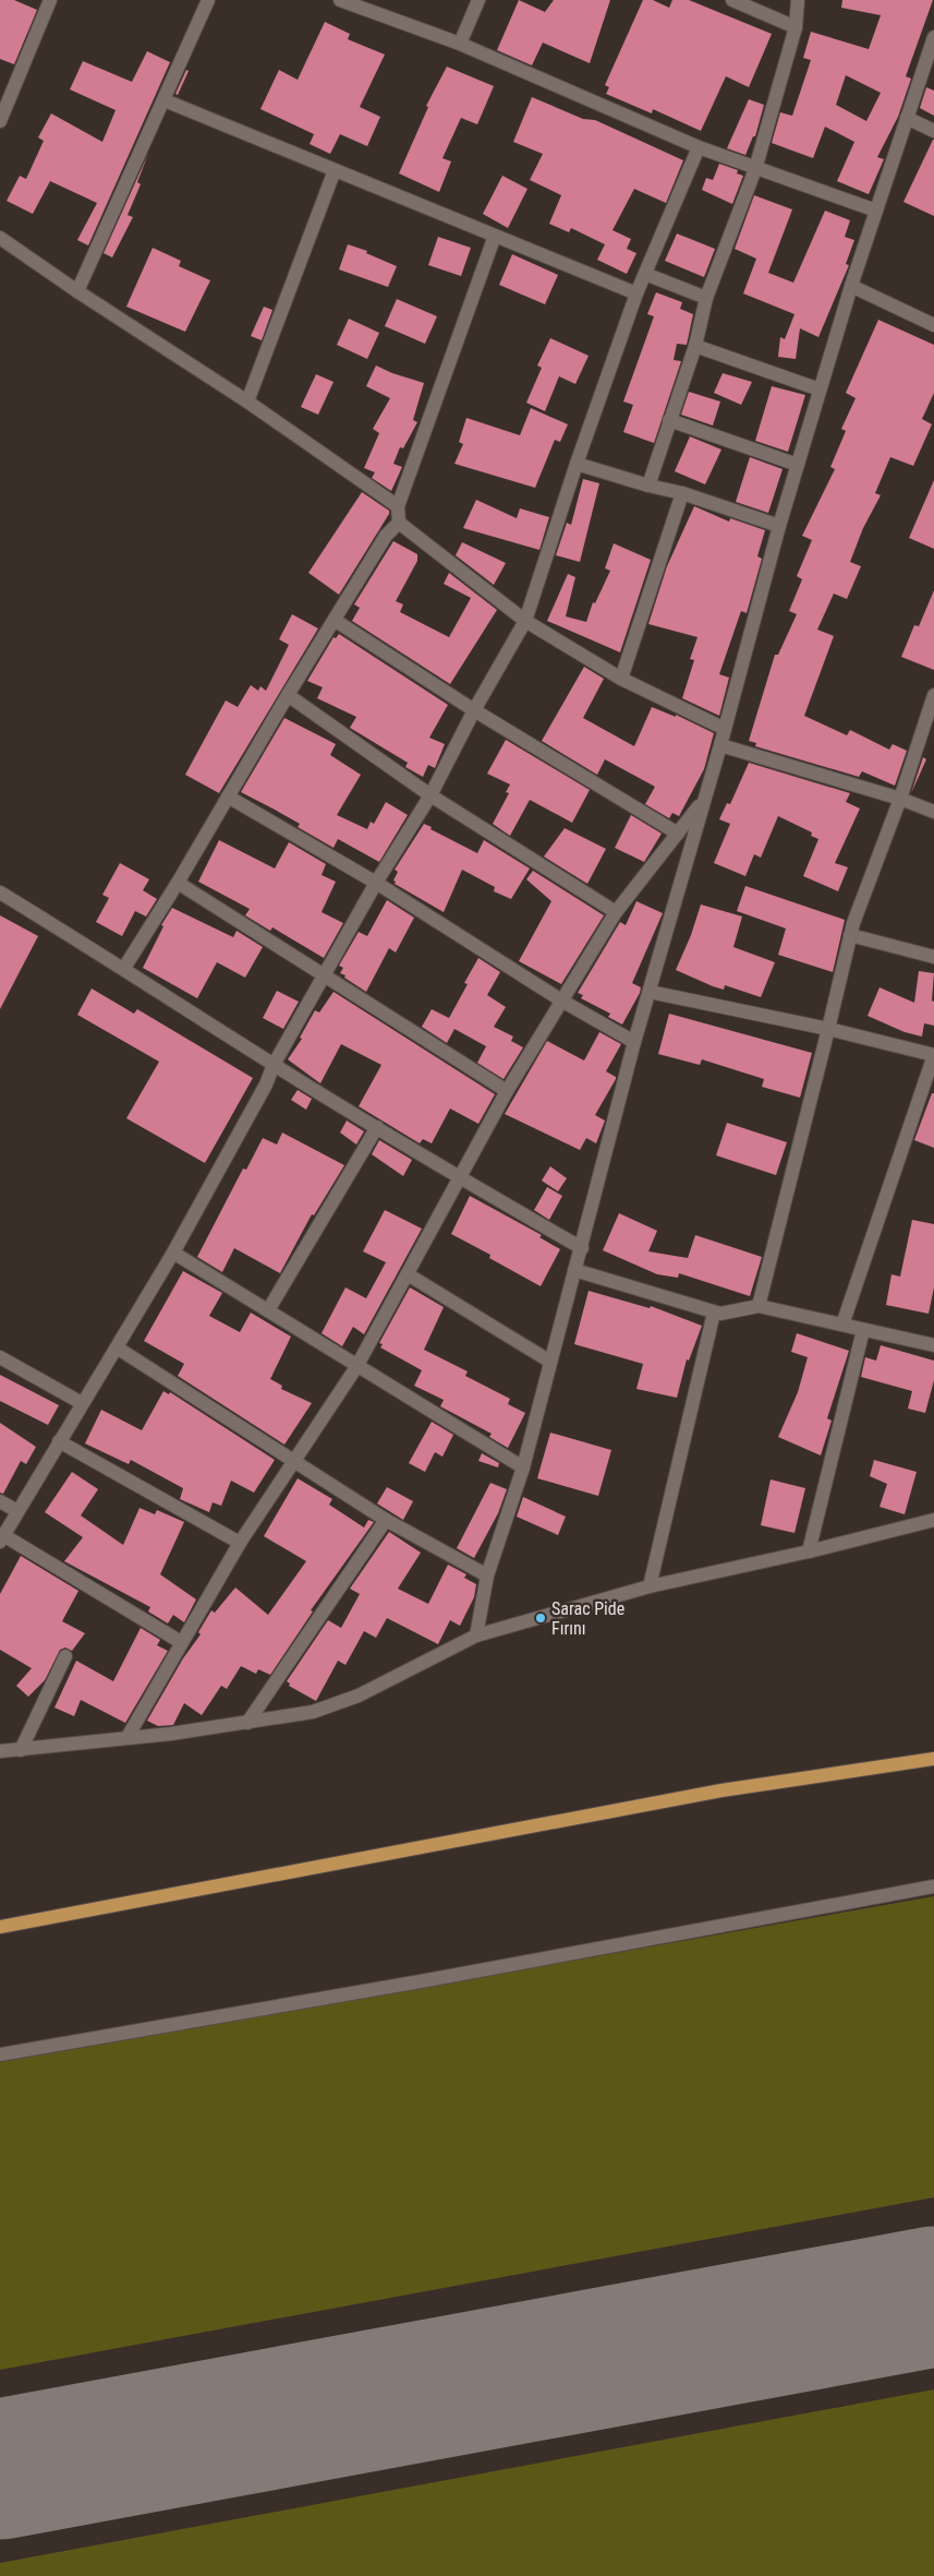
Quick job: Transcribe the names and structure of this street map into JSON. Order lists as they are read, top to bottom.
{
  "places": ["Sarac Pide Fırını"]
}
